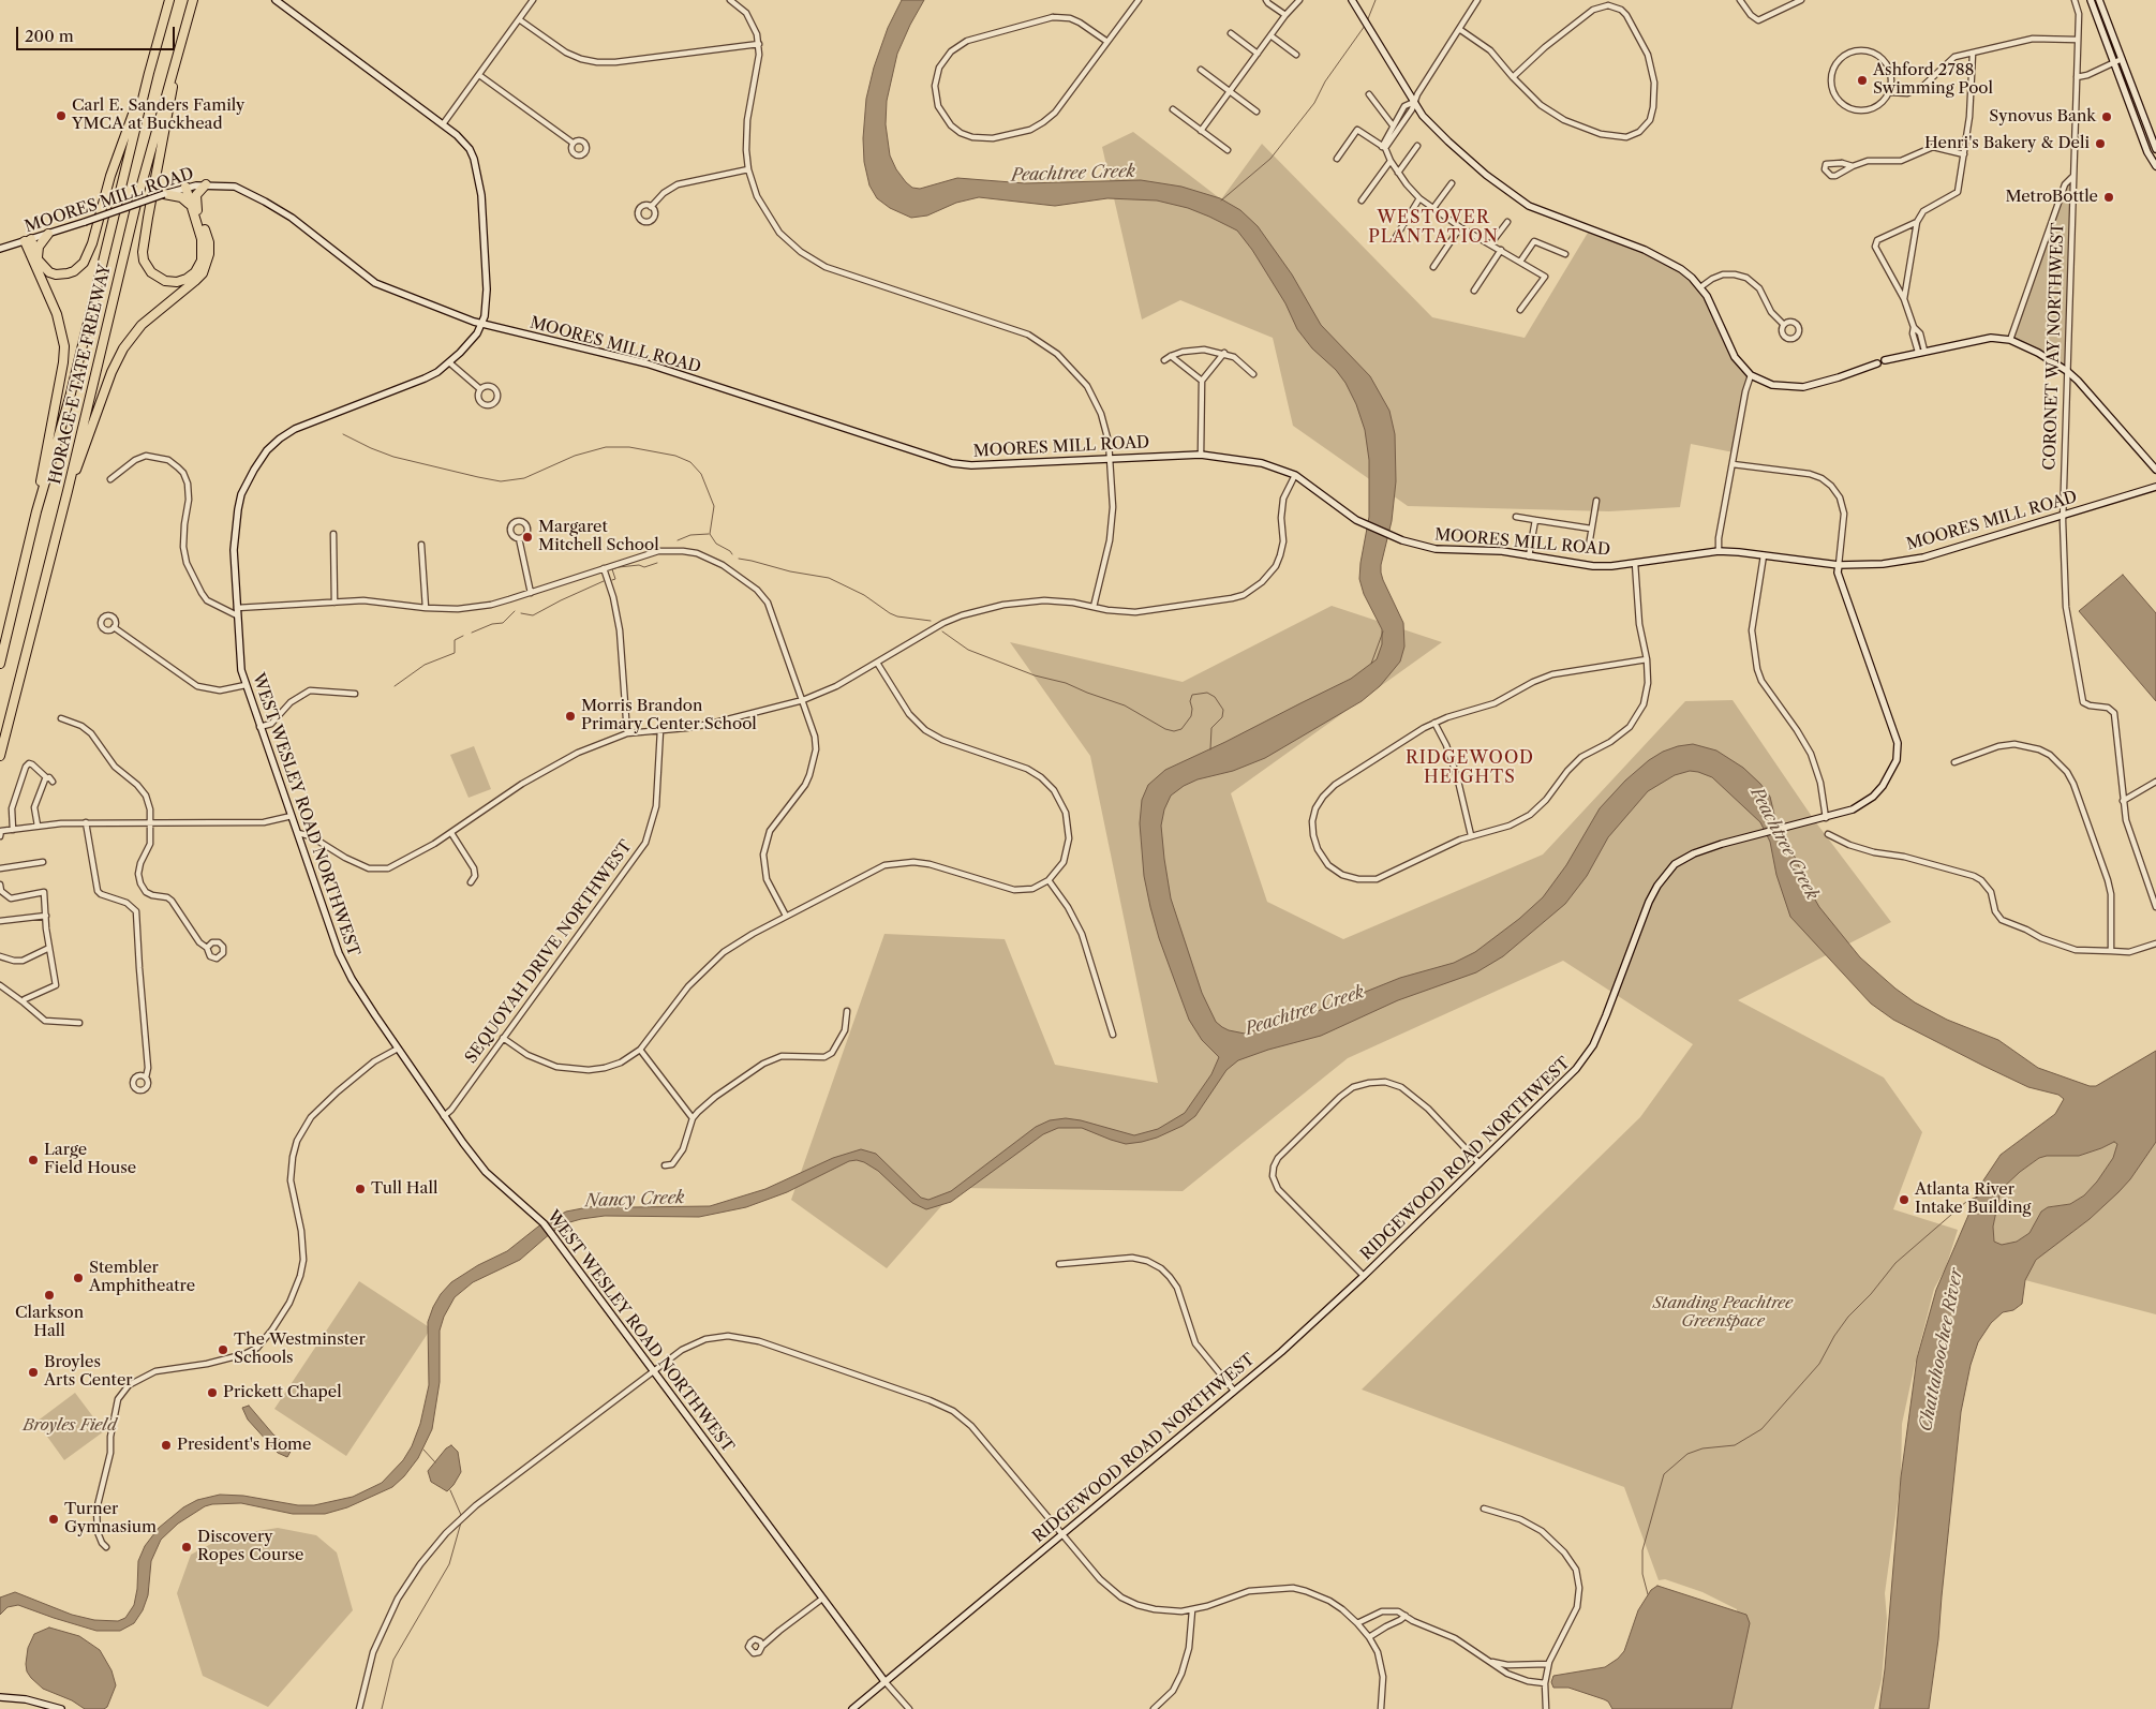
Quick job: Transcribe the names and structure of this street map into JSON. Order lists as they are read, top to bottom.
{
  "streets": {
    "highway": ["HORACE E TATE FREEWAY"],
    "street": [
      "MOORES MILL ROAD",
      "CORONET WAY NORTHWEST",
      "WEST WESLEY ROAD NORTHWEST",
      "SEQUOYAH DRIVE NORTHWEST",
      "RIDGEWOOD ROAD NORTHWEST"
    ]
  },
  "crossings": [
    ["MOORES MILL ROAD", "CORONET WAY NORTHWEST"],
    ["MOORES MILL ROAD", "WEST WESLEY ROAD NORTHWEST"],
    ["MOORES MILL ROAD", "RIDGEWOOD ROAD NORTHWEST"],
    ["WEST WESLEY ROAD NORTHWEST", "SEQUOYAH DRIVE NORTHWEST"],
    ["WEST WESLEY ROAD NORTHWEST", "RIDGEWOOD ROAD NORTHWEST"]
  ],
  "districts": ["WESTOVER PLANTATION", "RIDGEWOOD HEIGHTS"],
  "water": ["Peachtree Creek", "Nancy Creek", "Chattahoochee River"],
  "parks": ["Standing Peachtree Greenspace", "Broyles Field"],
  "places": [
    "Ashford 2788 Swimming Pool",
    "Carl E. Sanders Family YMCA at Buckhead",
    "Synovus Bank",
    "Henri's Bakery & Deli",
    "MetroBottle",
    "Margaret Mitchell School",
    "Morris Brandon Primary Center School",
    "Large Field House",
    "Tull Hall",
    "Atlanta River Intake Building",
    "Stembler Amphitheatre",
    "Clarkson Hall",
    "The Westminster Schools",
    "Broyles Arts Center",
    "Prickett Chapel",
    "President's Home",
    "Turner Gymnasium",
    "Discovery Ropes Course"
  ],
  "scale_bar": "200 m"
}
